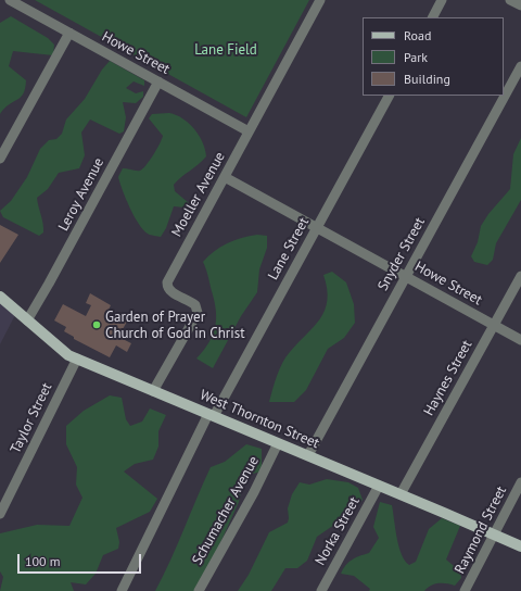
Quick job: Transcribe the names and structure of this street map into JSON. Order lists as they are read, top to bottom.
{
  "streets": {
    "main road": ["West Thornton Street"],
    "street": [
      "Howe Street",
      "Leroy Avenue",
      "Moeller Avenue",
      "Lane Street",
      "Snyder Street",
      "Haynes Street",
      "Taylor Street",
      "Schumacher Avenue",
      "Raymond Street",
      "Norka Street"
    ]
  },
  "crossings": [
    ["Howe Street", "Leroy Avenue"],
    ["Howe Street", "Moeller Avenue"],
    ["Howe Street", "Lane Street"],
    ["Howe Street", "Snyder Street"],
    ["Howe Street", "Haynes Street"],
    ["Leroy Avenue", "West Thornton Street"],
    ["Moeller Avenue", "West Thornton Street"],
    ["Lane Street", "West Thornton Street"],
    ["Snyder Street", "West Thornton Street"],
    ["Haynes Street", "West Thornton Street"],
    ["Taylor Street", "West Thornton Street"],
    ["West Thornton Street", "Schumacher Avenue"],
    ["West Thornton Street", "Raymond Street"],
    ["West Thornton Street", "Norka Street"]
  ],
  "parks": ["Lane Field"],
  "places": ["Garden of Prayer Church of God in Christ"],
  "legend": ["Road", "Park", "Building"],
  "scale_bar": "100 m"
}
